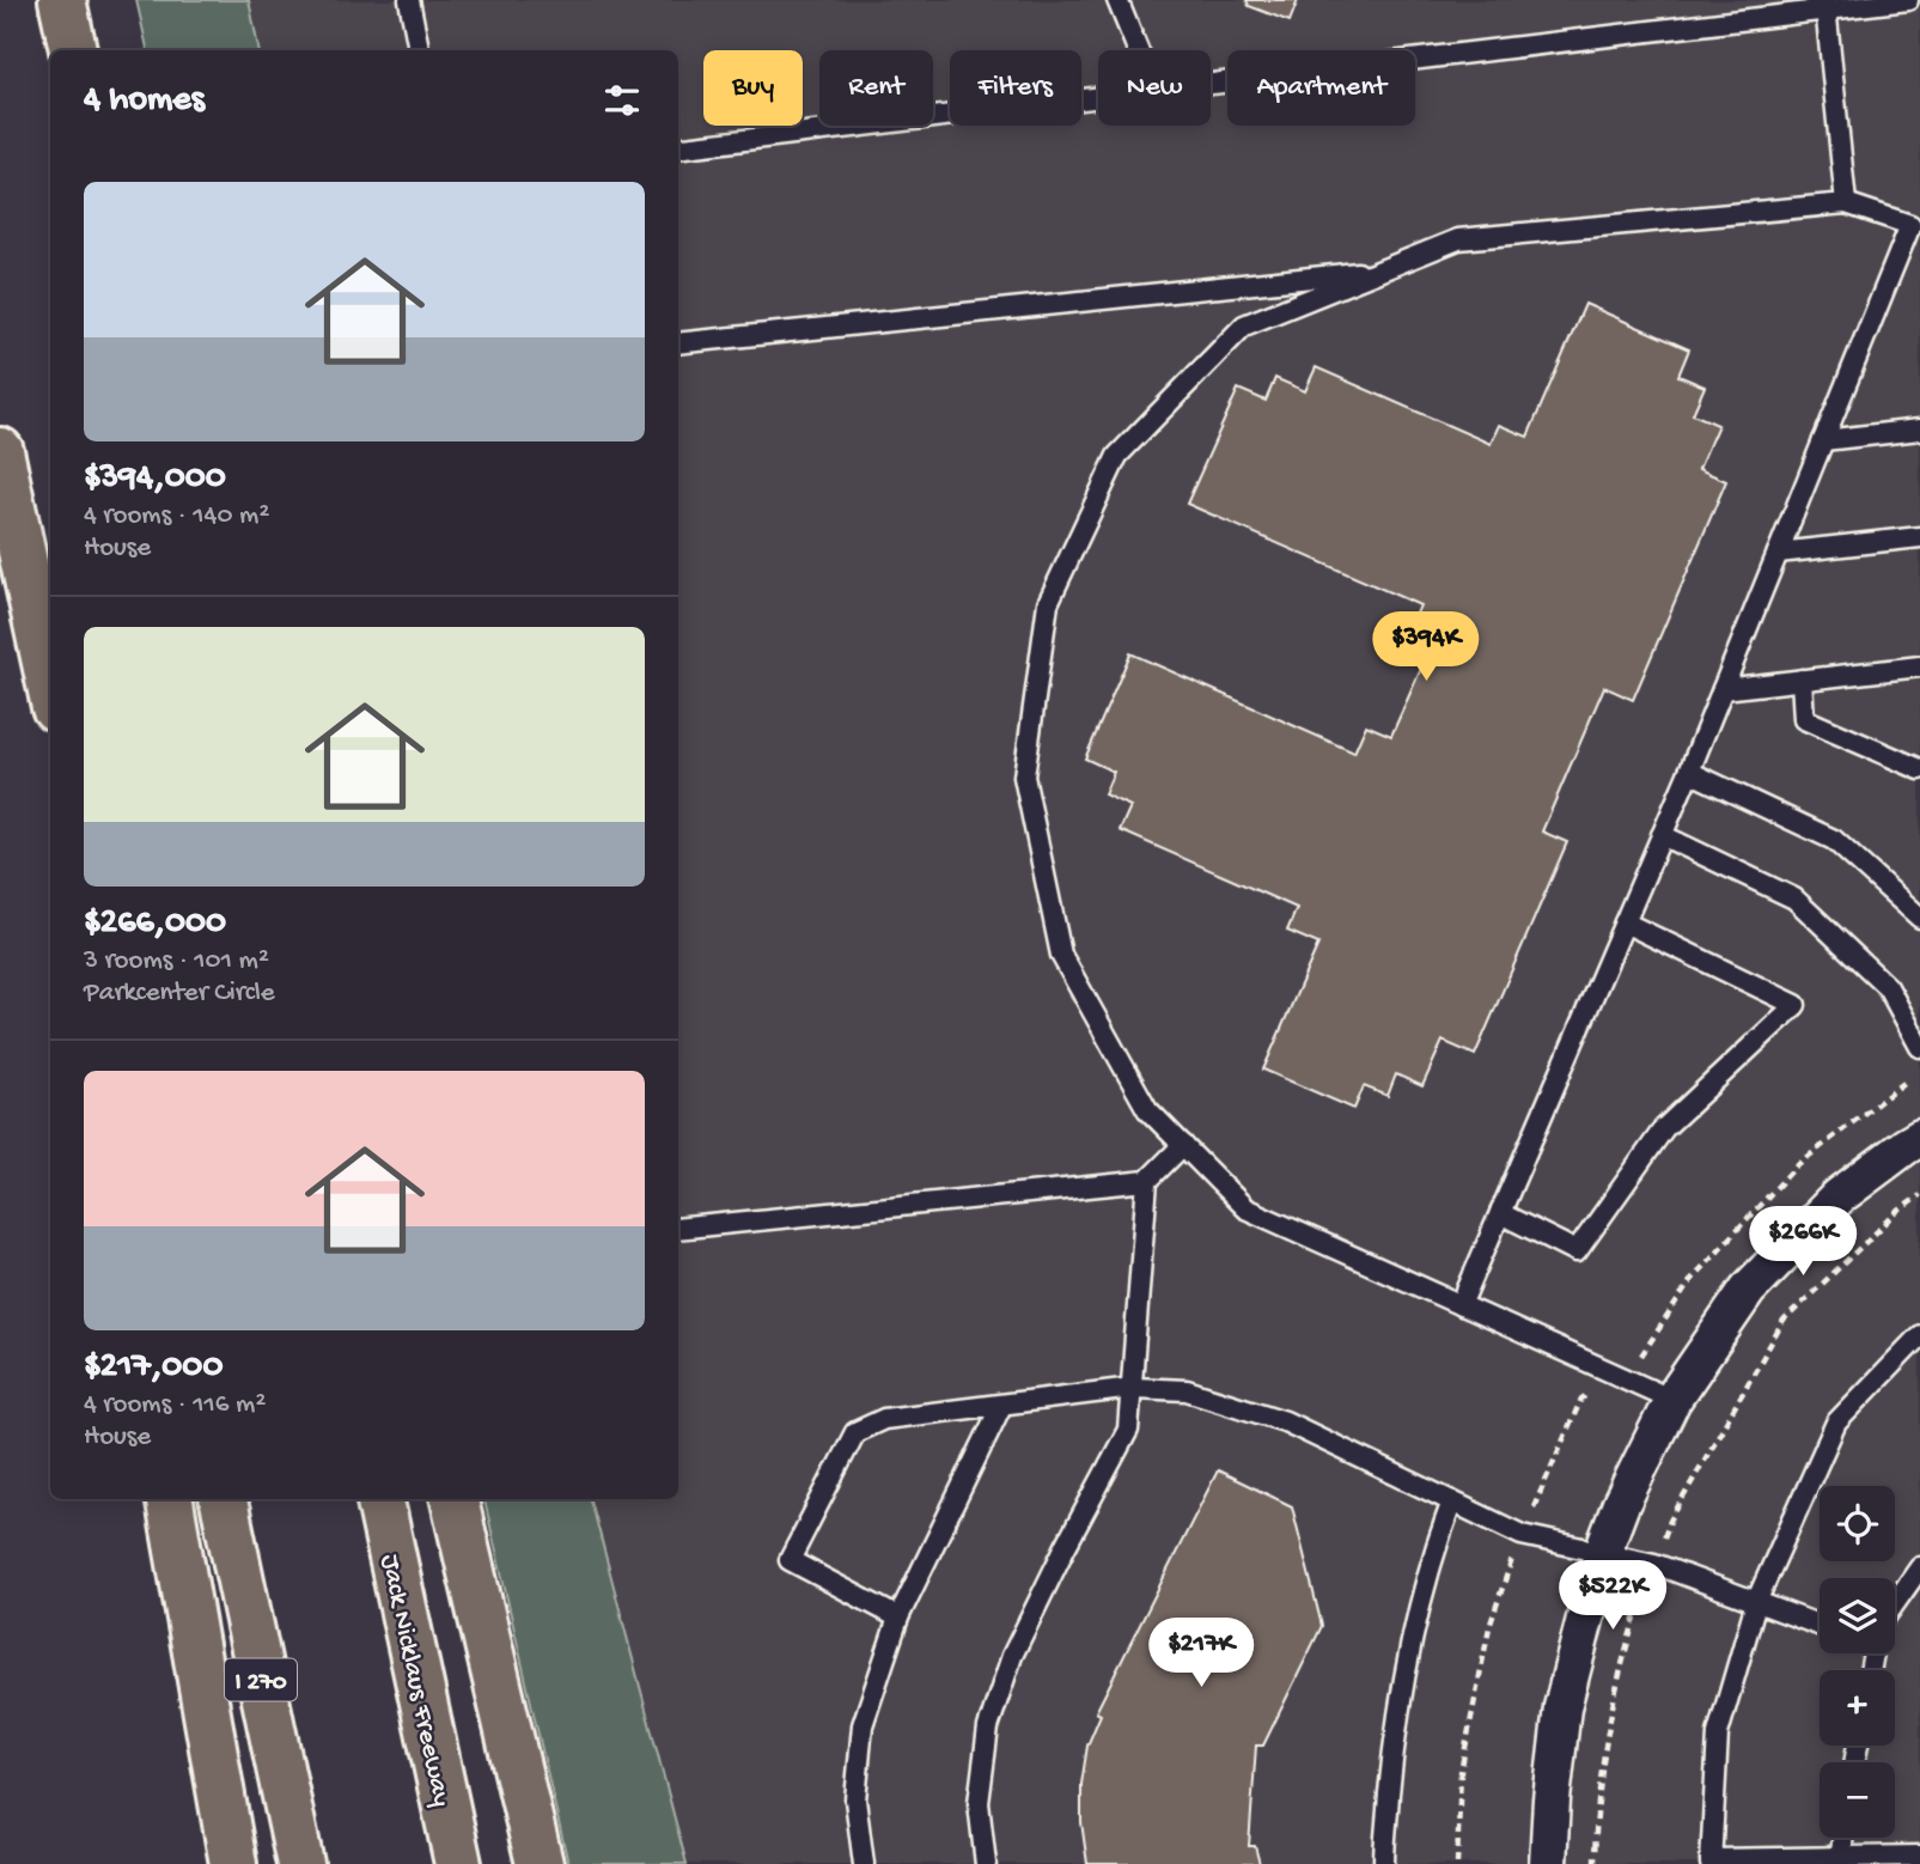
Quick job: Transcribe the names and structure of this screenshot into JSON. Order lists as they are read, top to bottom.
{
  "streets": {
    "highway": ["I 270", "Jack Nicklaus Freeway"]
  },
  "page": {
    "chip": [
      "Buy",
      "Rent",
      "Filters",
      "New",
      "Apartment"
    ],
    "heading": "4 homes",
    "list": [
      {
        "name": "$394,000",
        "note": "4 rooms · 140 m² · House"
      },
      {
        "name": "$266,000",
        "note": "3 rooms · 101 m² · Parkcenter Circle"
      },
      {
        "name": "$217,000",
        "note": "4 rooms · 116 m² · House"
      }
    ],
    "price": [
      "$394K",
      "$266K",
      "$522K",
      "$217K"
    ],
    "map_buttons": ["+", "−"]
  }
}
